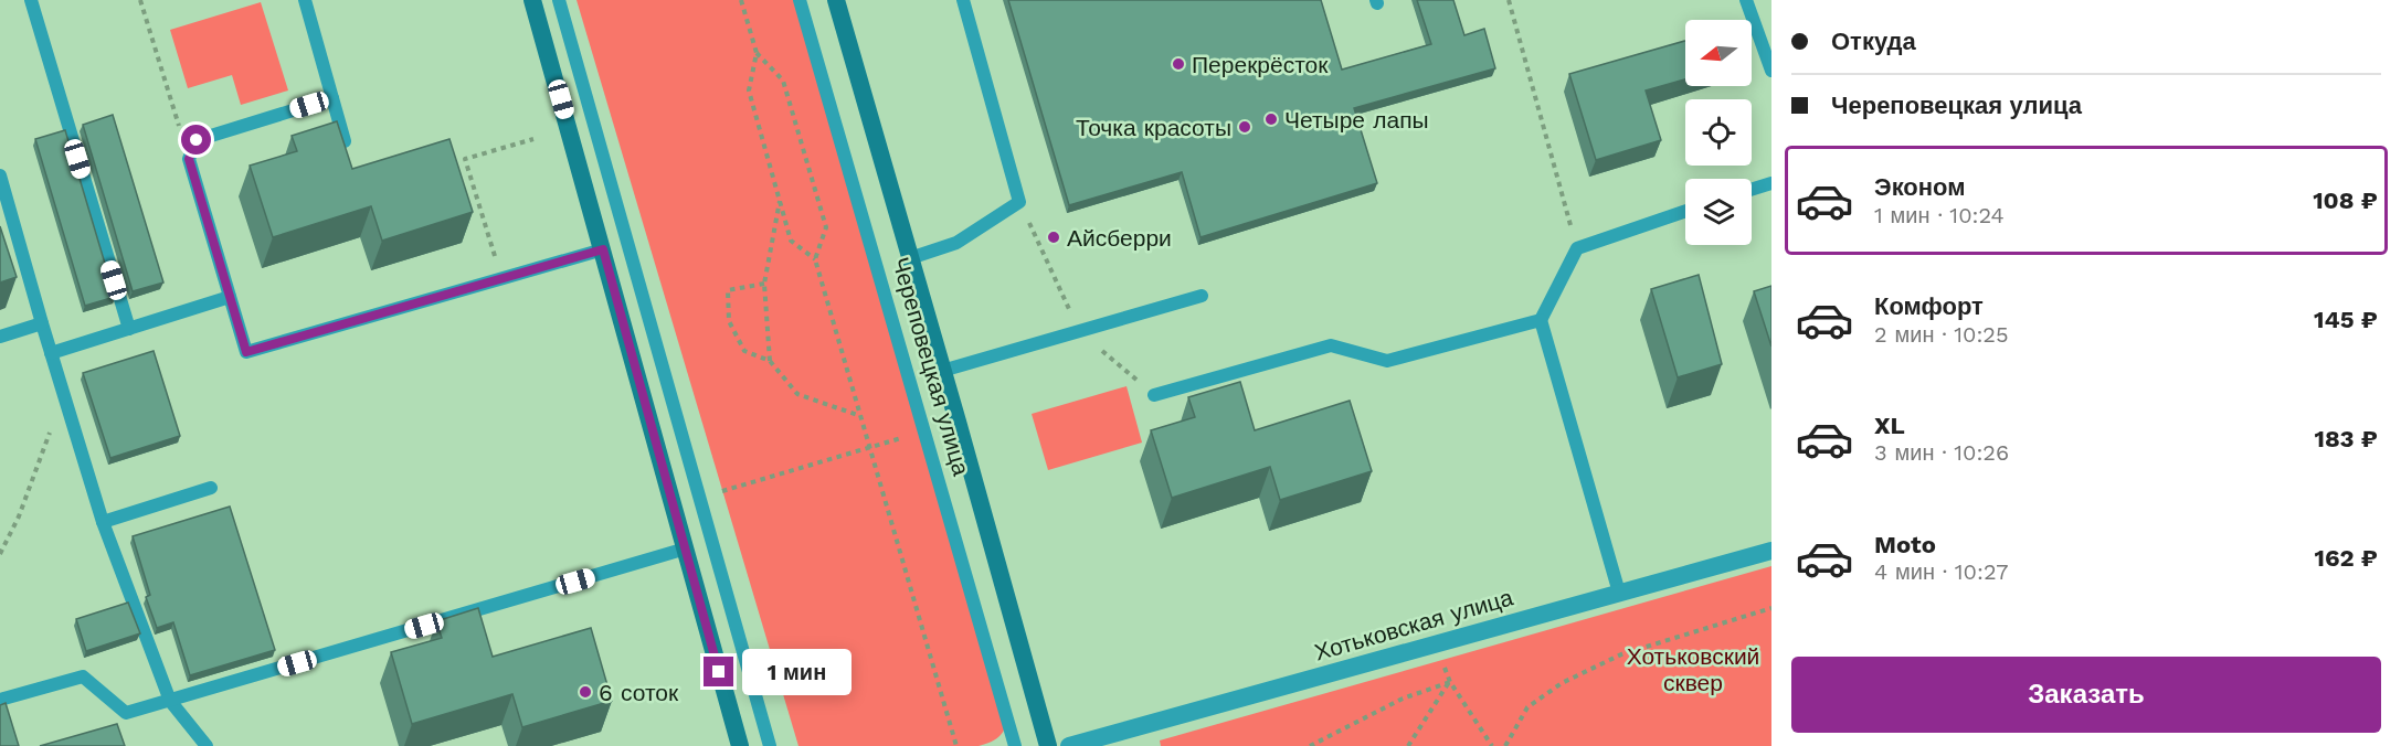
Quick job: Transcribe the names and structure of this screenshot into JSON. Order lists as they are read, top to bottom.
{
  "streets": {
    "main road": ["Череповецкая улица"],
    "street": ["Хотьковская улица"]
  },
  "parks": ["Хотьковский сквер"],
  "places": [
    "Перекрёсток",
    "Четыре лапы",
    "Точка красоты",
    "Айсберри",
    "6 соток"
  ],
  "north": "left",
  "page": {
    "banner": ["Откуда", "Череповецкая улица"],
    "list": [
      {
        "name": "Эконом",
        "note": "1 мин · 10:24",
        "value": "108 ₽"
      },
      {
        "name": "Комфорт",
        "note": "2 мин · 10:25",
        "value": "145 ₽"
      },
      {
        "name": "XL",
        "note": "3 мин · 10:26",
        "value": "183 ₽"
      },
      {
        "name": "Moto",
        "note": "4 мин · 10:27",
        "value": "162 ₽"
      }
    ],
    "buttons": "Заказать",
    "bubble": "1 мин"
  }
}
